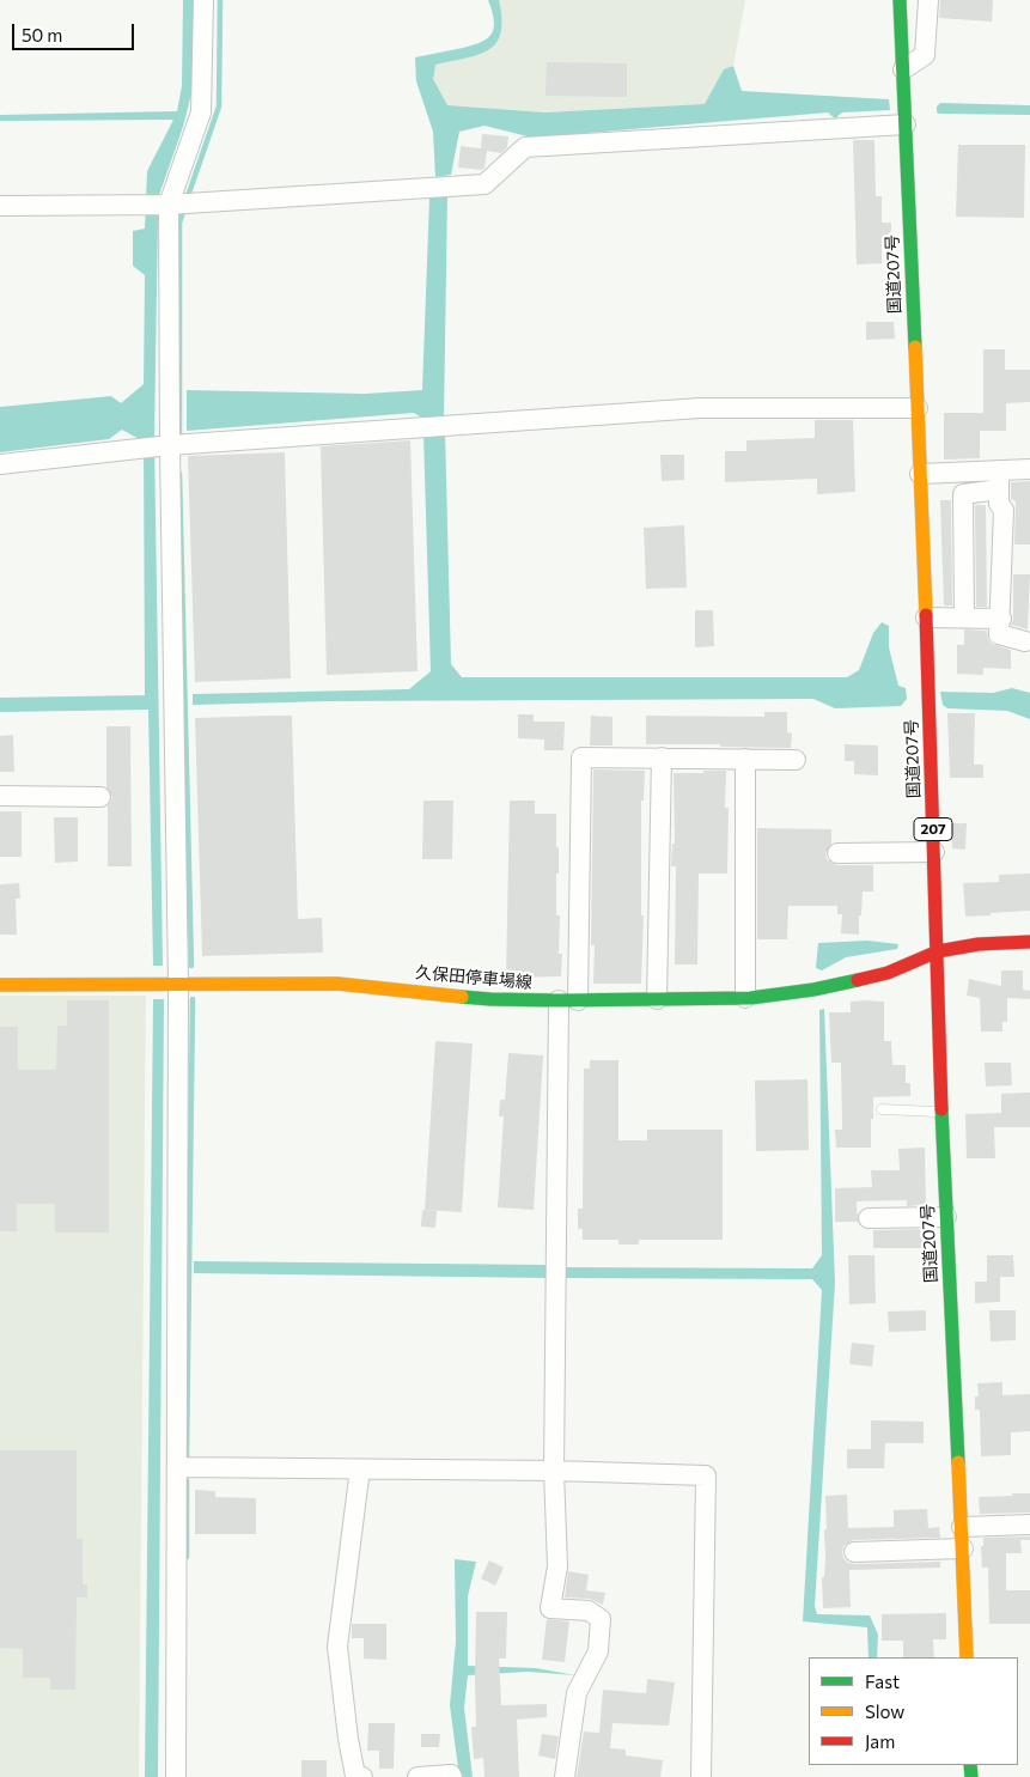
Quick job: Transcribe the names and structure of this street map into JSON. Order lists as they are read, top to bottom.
{
  "streets": {
    "main road": ["国道207号", "207", "久保田停車場線"]
  },
  "crossings": [
    ["国道207号", "久保田停車場線"]
  ],
  "legend": ["Fast", "Slow", "Jam"],
  "scale_bar": "50 m"
}
